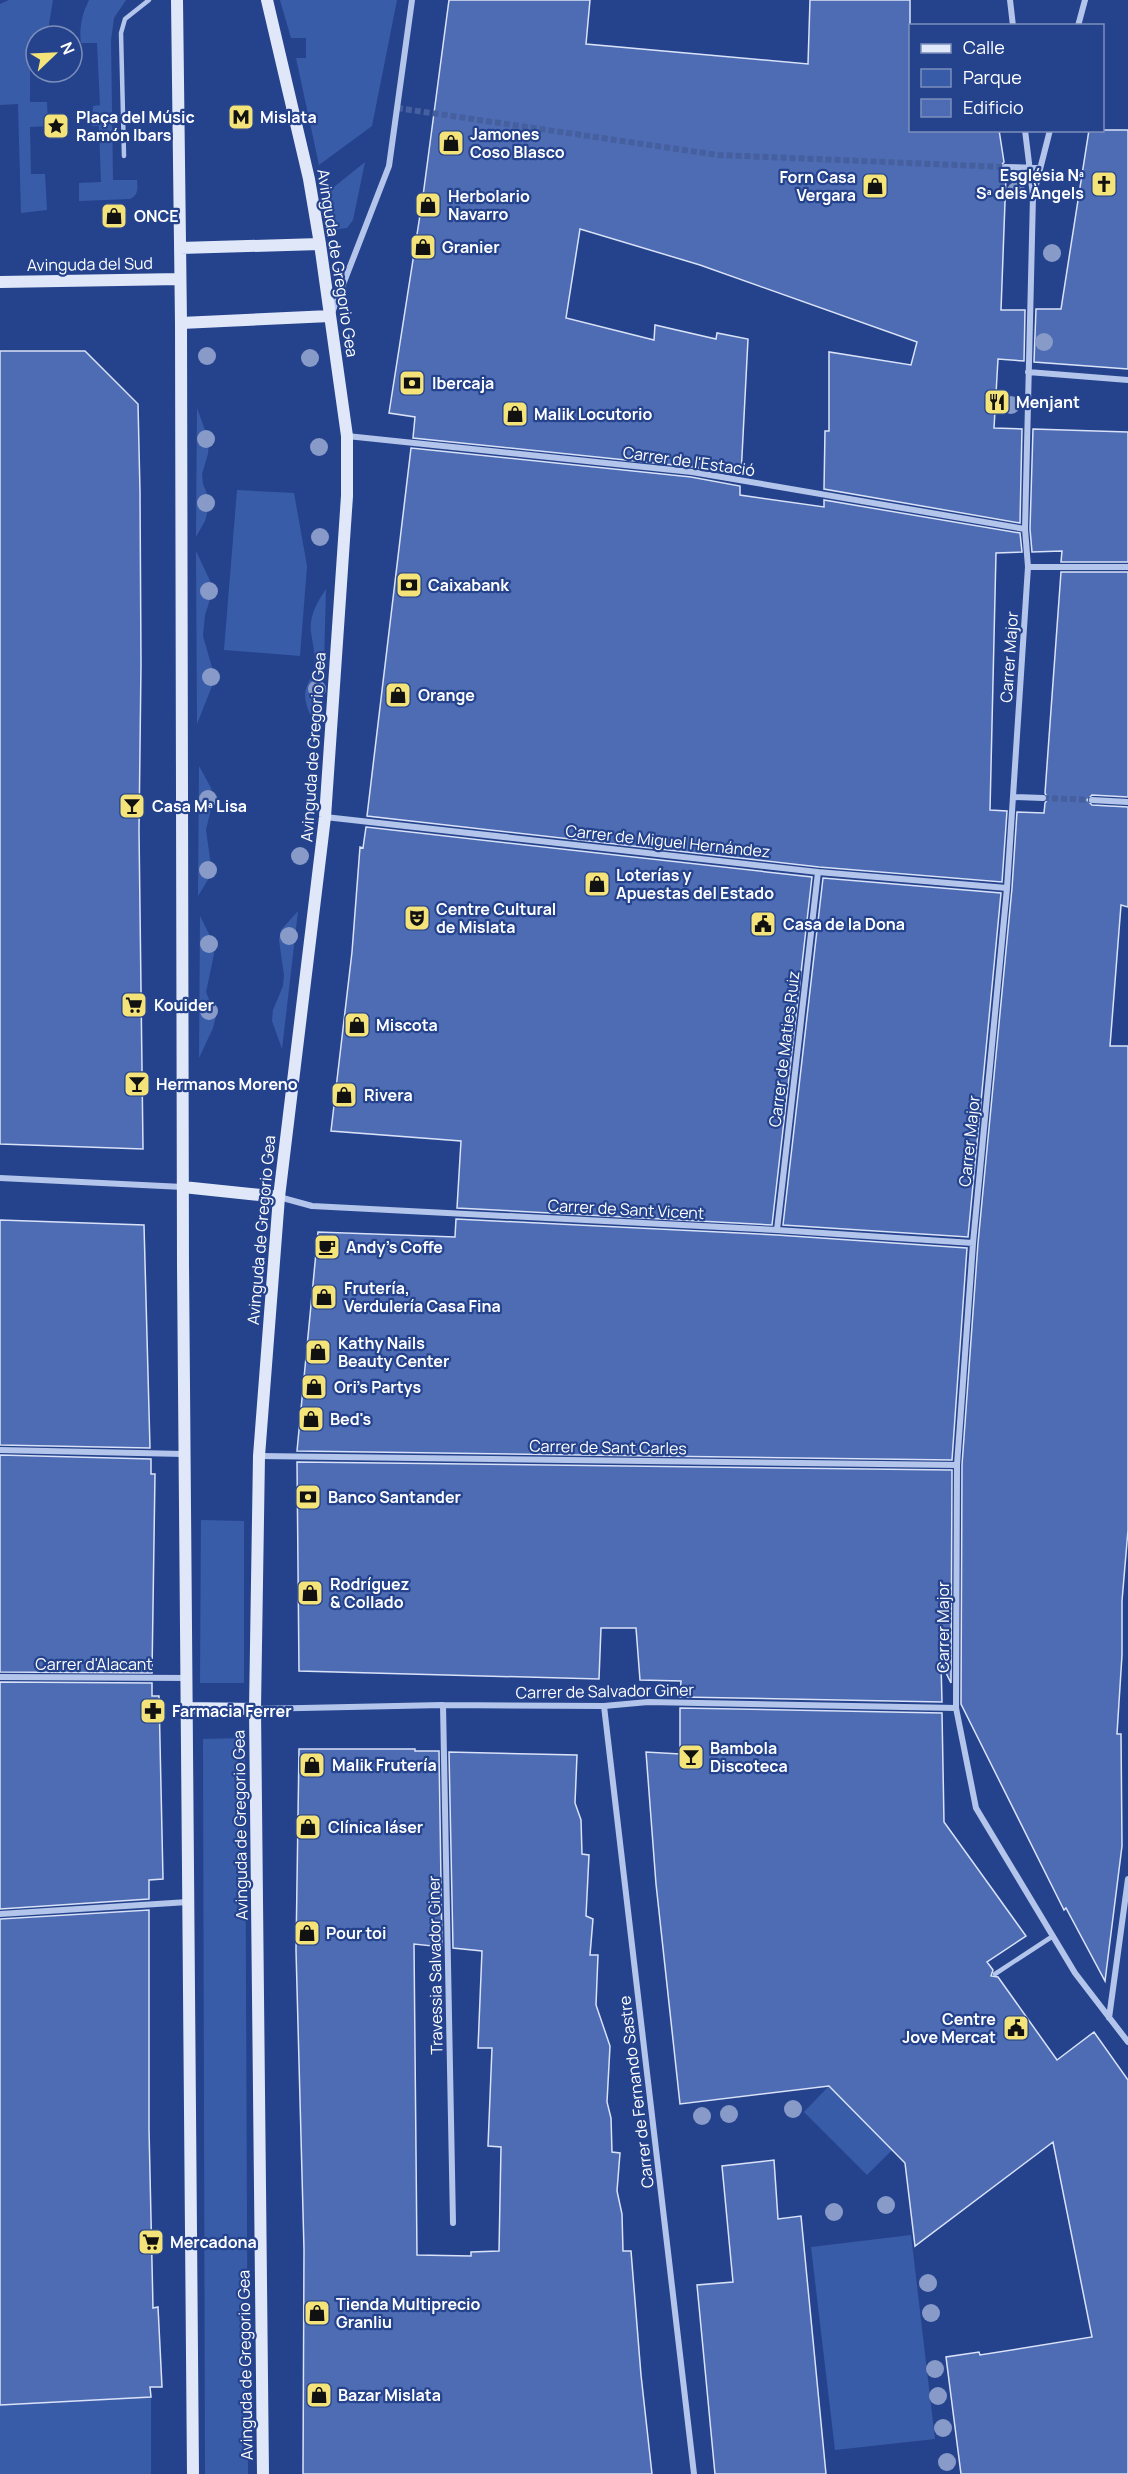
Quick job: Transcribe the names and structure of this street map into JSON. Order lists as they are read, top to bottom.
{
  "streets": {
    "street": [
      "Avinguda de Gregorio Gea",
      "Avinguda del Sud",
      "Carrer de l'Estació",
      "Carrer Major",
      "Carrer de Miguel Hernández",
      "Carrer de Maties Ruiz",
      "Carrer de Sant Vicent",
      "Carrer de Sant Carles",
      "Carrer d'Alacant",
      "Carrer de Salvador Giner",
      "Travessia Salvador Giner",
      "Carrer de Fernando Sastre"
    ]
  },
  "crossings": [
    ["Avinguda de Gregorio Gea", "Carrer de l'Estació"],
    ["Avinguda de Gregorio Gea", "Carrer de Miguel Hernández"],
    ["Avinguda de Gregorio Gea", "Carrer de Sant Vicent"],
    ["Avinguda de Gregorio Gea", "Carrer de Sant Carles"],
    ["Avinguda de Gregorio Gea", "Carrer de Salvador Giner"],
    ["Carrer de l'Estació", "Carrer Major"],
    ["Carrer Major", "Carrer de Miguel Hernández"],
    ["Carrer Major", "Carrer de Sant Vicent"],
    ["Carrer Major", "Carrer de Sant Carles"],
    ["Carrer Major", "Carrer de Salvador Giner"],
    ["Carrer de Miguel Hernández", "Carrer de Maties Ruiz"],
    ["Carrer de Maties Ruiz", "Carrer de Sant Vicent"],
    ["Carrer de Salvador Giner", "Travessia Salvador Giner"],
    ["Carrer de Salvador Giner", "Carrer de Fernando Sastre"]
  ],
  "places": {
    "metro station": ["Mislata"],
    "place": ["Plaça del Músic Ramón Ibars"],
    "shop": [
      "Jamones Coso Blasco",
      "Forn Casa Vergara",
      "Herbolario Navarro",
      "ONCE",
      "Granier",
      "Malik Locutorio",
      "Orange",
      "Loterías y Apuestas del Estado",
      "Miscota",
      "Rivera",
      "Frutería, Verdulería Casa Fina",
      "Kathy Nails Beauty Center",
      "Ori's Partys",
      "Bed's",
      "Rodríguez & Collado",
      "Malik Frutería",
      "Clínica láser",
      "Pour toi",
      "Tienda Multiprecio Granliu",
      "Bazar Mislata"
    ],
    "church": ["Església Nª Sª dels Àngels"],
    "bank": ["Ibercaja", "Caixabank", "Banco Santander"],
    "restaurant": ["Menjant"],
    "bar": ["Casa Mª Lisa", "Hermanos Moreno", "Bambola Discoteca"],
    "theatre": ["Centre Cultural de Mislata"],
    "public building": ["Casa de la Dona", "Centre Jove Mercat"],
    "supermarket": ["Kouider", "Mercadona"],
    "cafe": ["Andy's Coffe"],
    "pharmacy": ["Farmacia Ferrer"]
  },
  "legend": ["Calle", "Parque", "Edificio"],
  "north": "top right"
}
